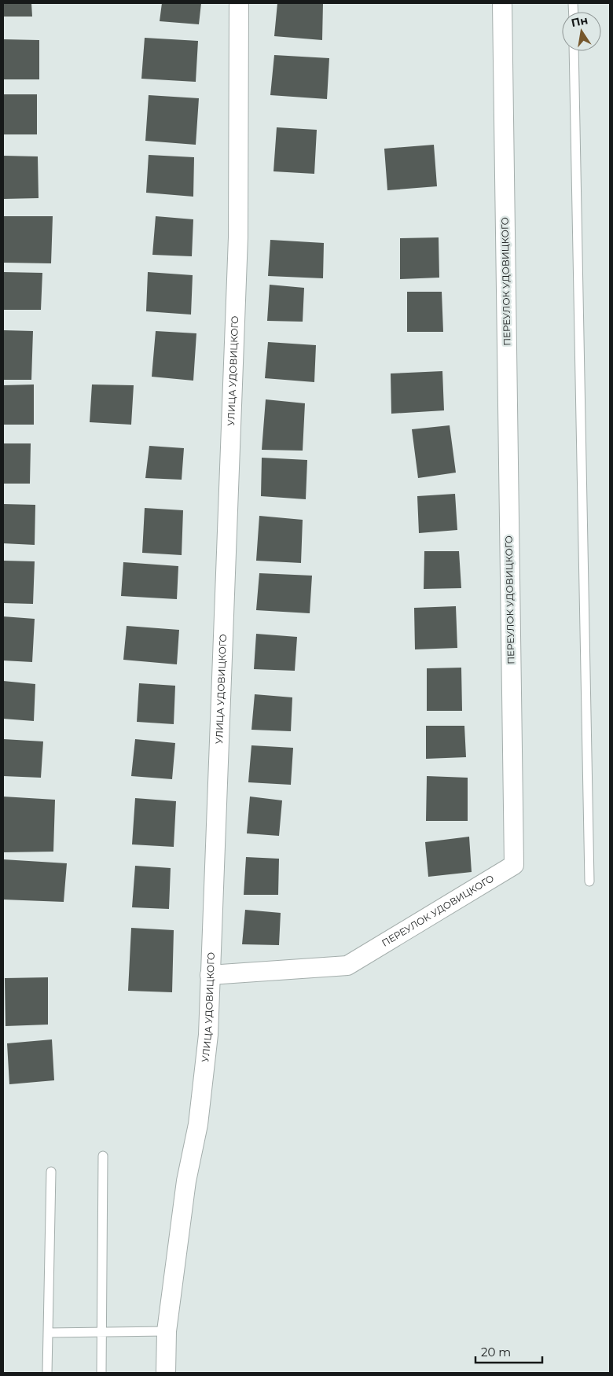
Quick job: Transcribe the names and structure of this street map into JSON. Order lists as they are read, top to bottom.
{
  "streets": {
    "street": ["ПЕРЕУЛОК УДОВИЦКОГО", "УЛИЦА УДОВИЦКОГО"]
  },
  "crossings": [
    ["ПЕРЕУЛОК УДОВИЦКОГО", "УЛИЦА УДОВИЦКОГО"]
  ],
  "scale_bar": "20 m",
  "north": "top"
}
